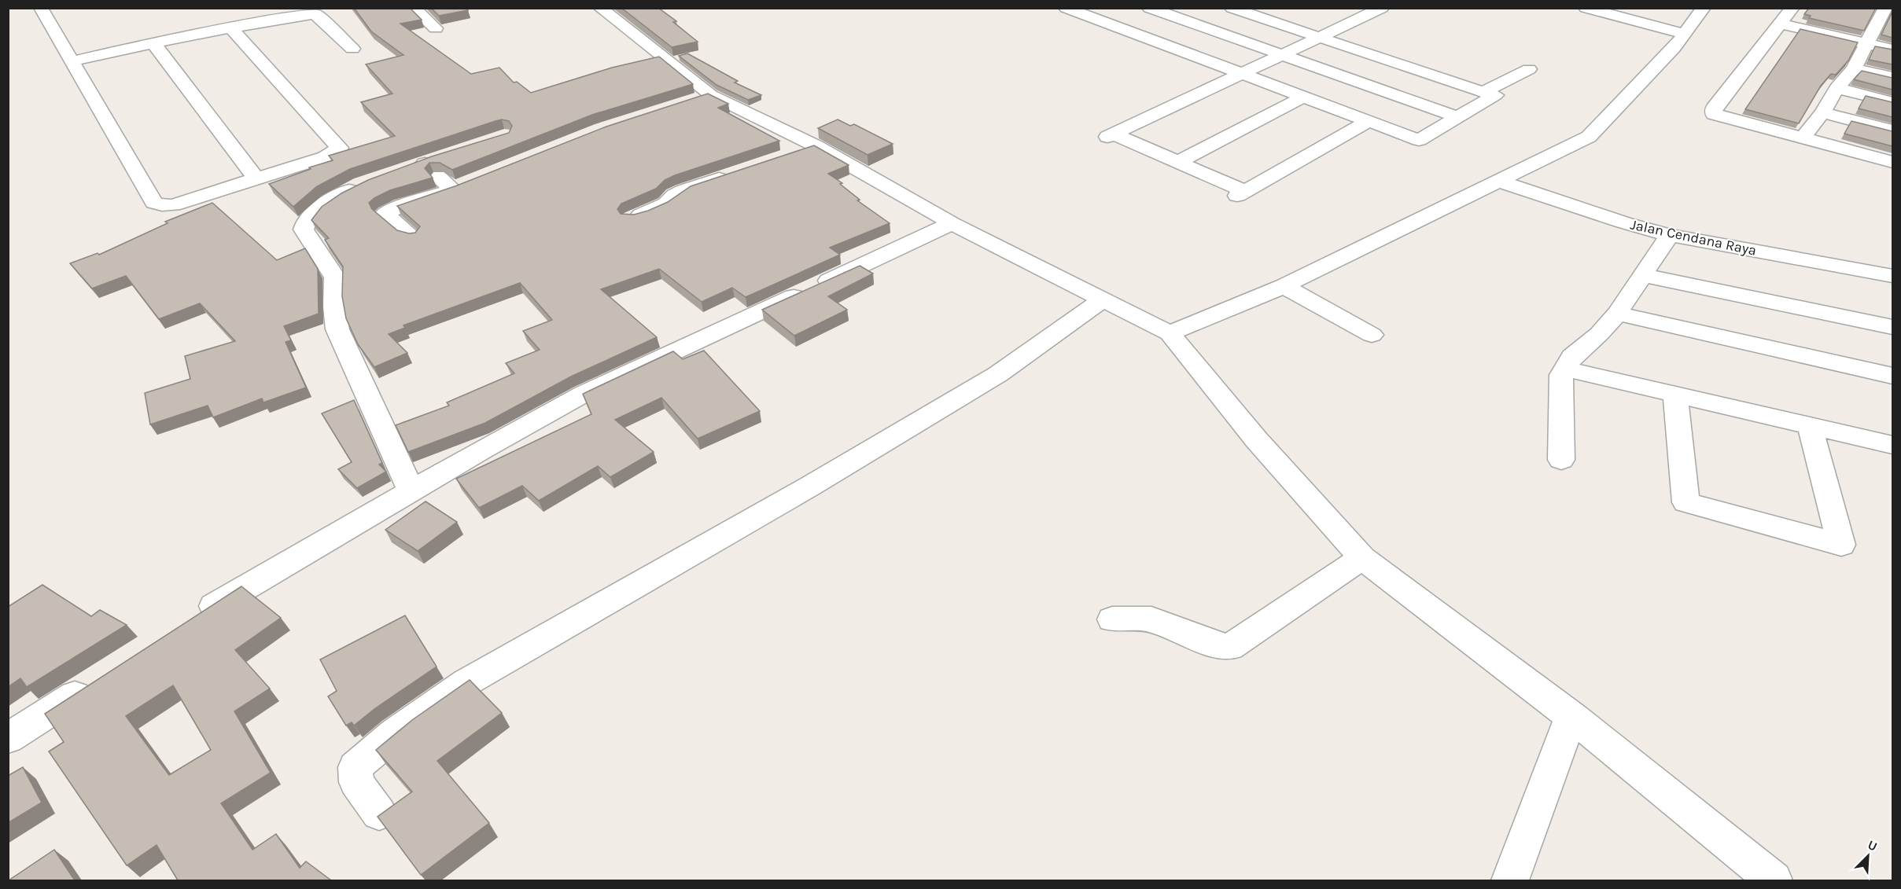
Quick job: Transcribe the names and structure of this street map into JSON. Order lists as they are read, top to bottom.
{
  "streets": {
    "street": ["Jalan Cendana Raya"]
  },
  "north": "top right"
}
